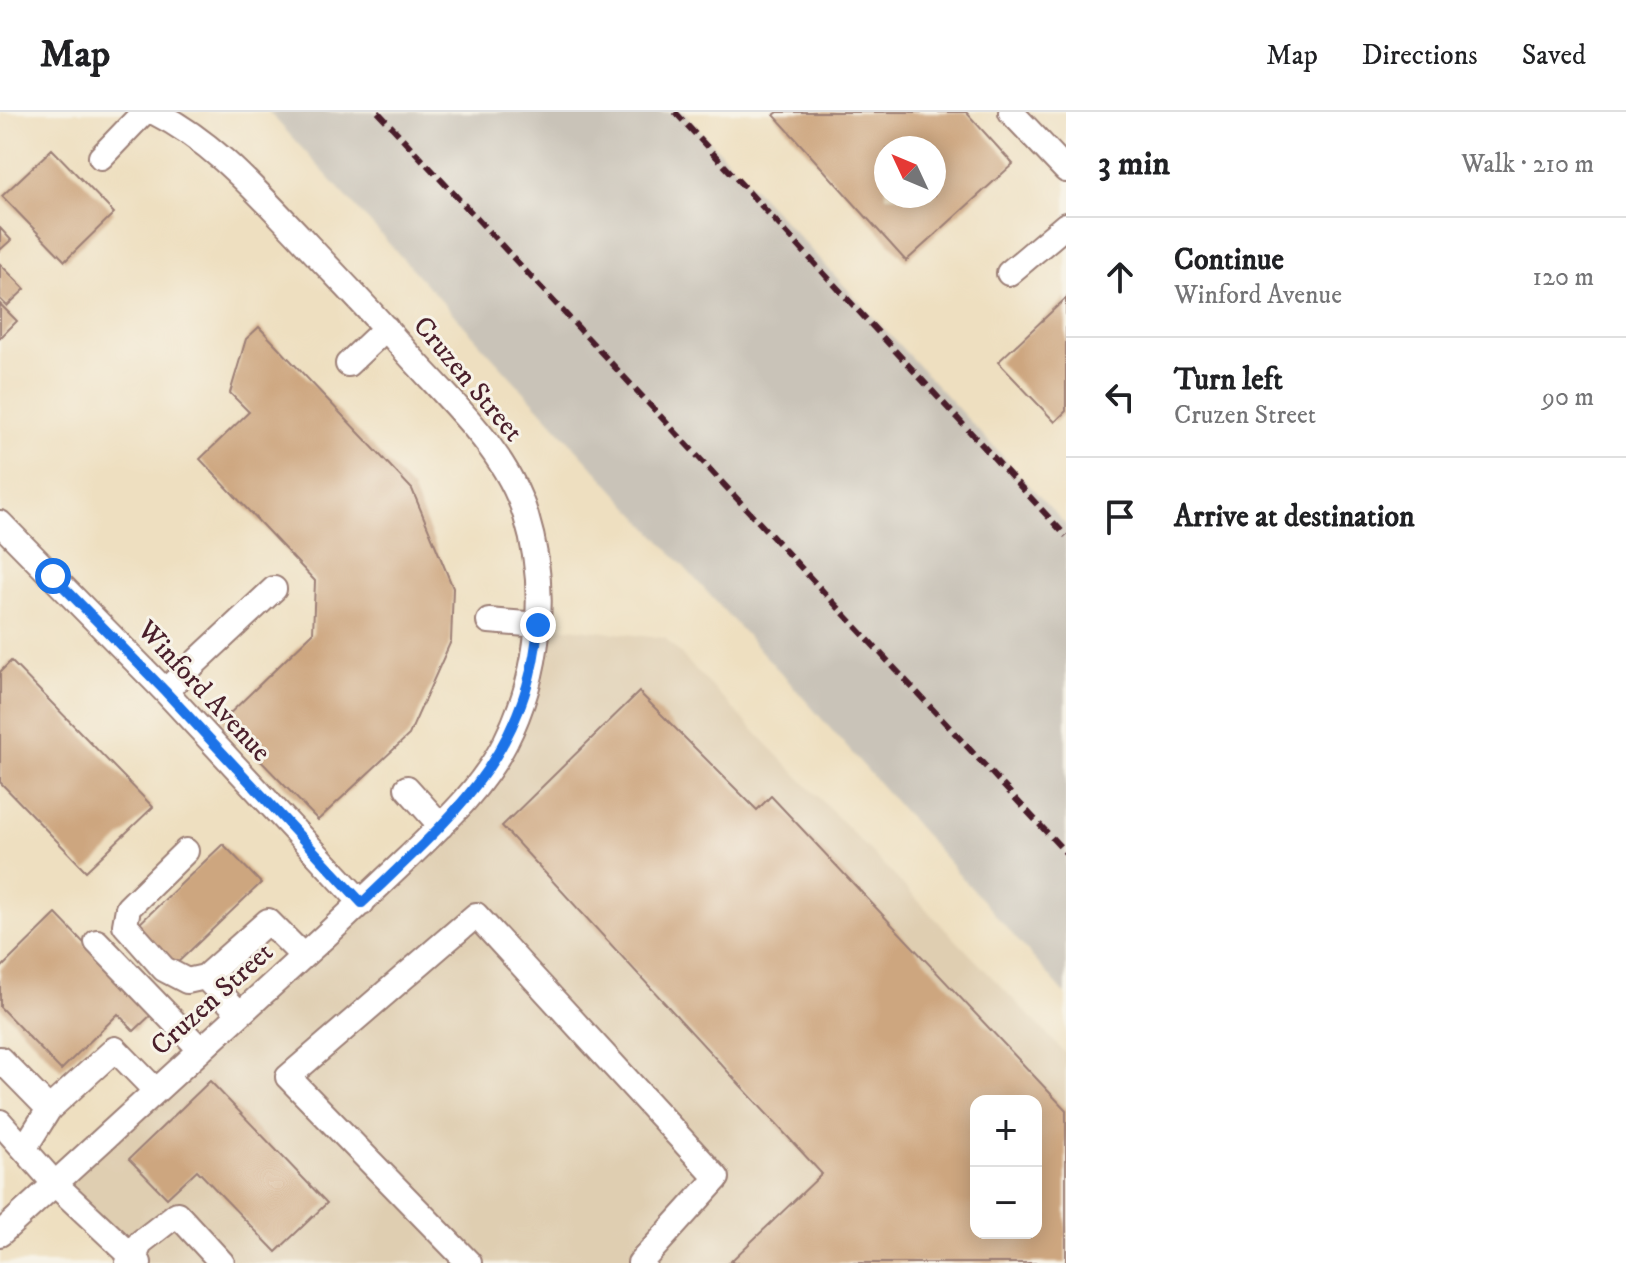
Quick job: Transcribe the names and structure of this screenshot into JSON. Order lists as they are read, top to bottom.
{
  "streets": {
    "street": ["Cruzen Street", "Winford Avenue"]
  },
  "crossings": [
    ["Cruzen Street", "Winford Avenue"]
  ],
  "north": "top left",
  "page": {
    "header": "Map",
    "nav": ["Map", "Directions", "Saved"],
    "heading": ["3 min", "Walk · 210 m"],
    "list": [
      ["Continue", "Winford Avenue", "120 m"],
      ["Turn left", "Cruzen Street", "90 m"],
      "Arrive at destination"
    ],
    "map_buttons": ["+", "−"]
  }
}
